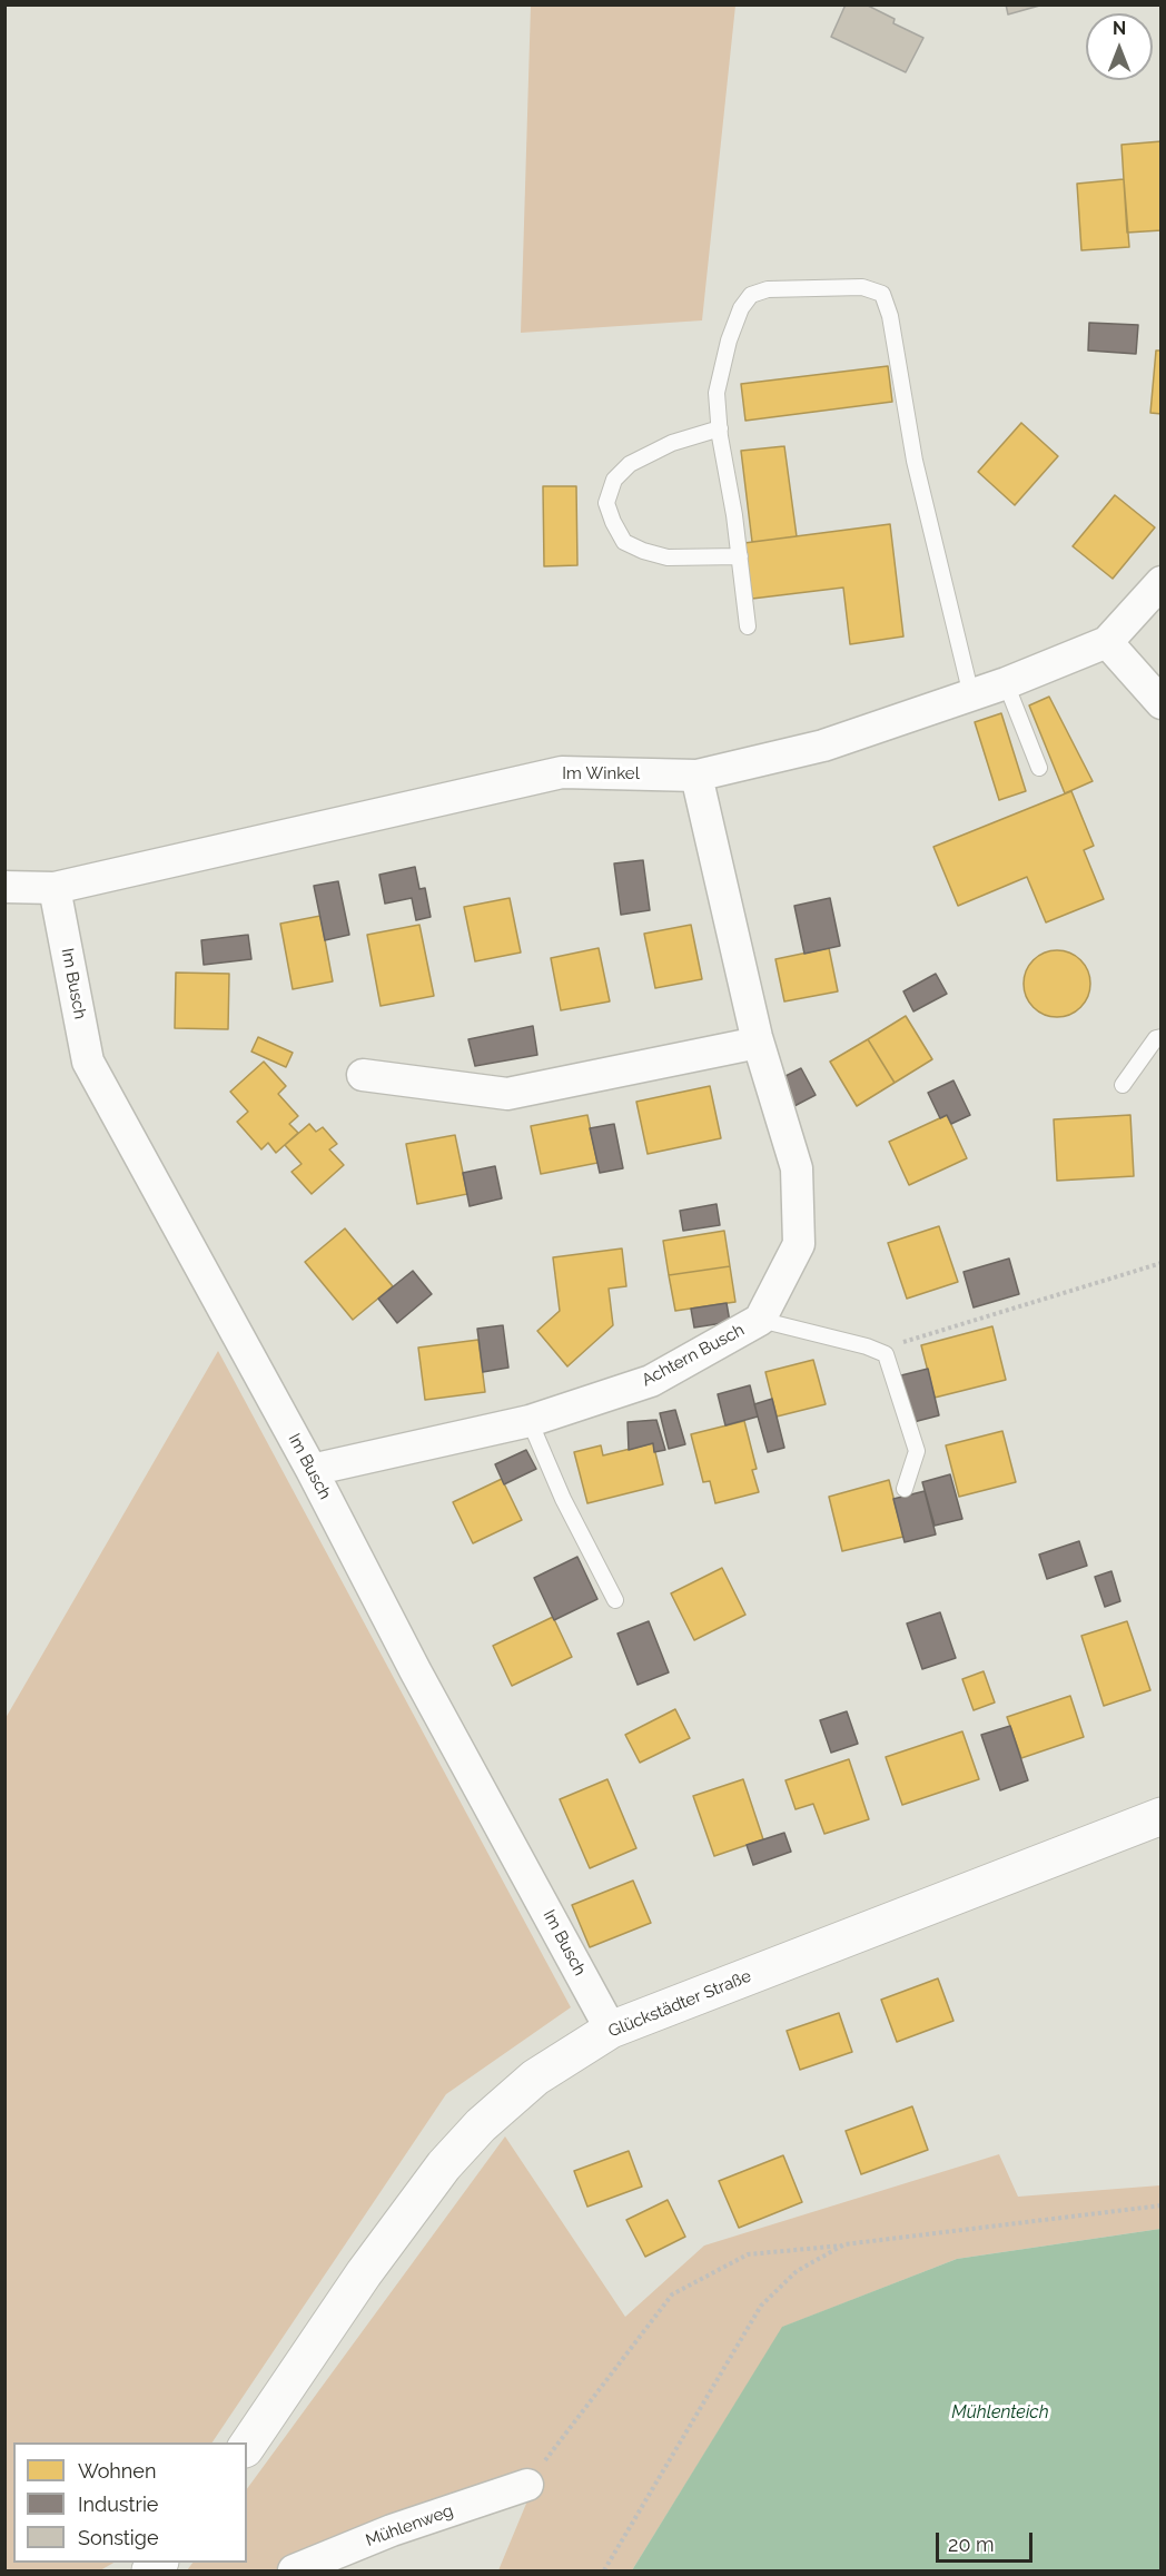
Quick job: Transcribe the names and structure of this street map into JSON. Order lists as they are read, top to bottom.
{
  "streets": {
    "street": [
      "Im Winkel",
      "Im Busch",
      "Achtern Busch",
      "Glückstädter Straße",
      "Mühlenweg"
    ]
  },
  "crossings": [
    ["Im Winkel", "Im Busch"],
    ["Im Winkel", "Achtern Busch"],
    ["Im Busch", "Achtern Busch"],
    ["Im Busch", "Glückstädter Straße"]
  ],
  "water": ["Mühlenteich"],
  "legend": ["Wohnen", "Industrie", "Sonstige"],
  "scale_bar": "20 m",
  "north": "top"
}
